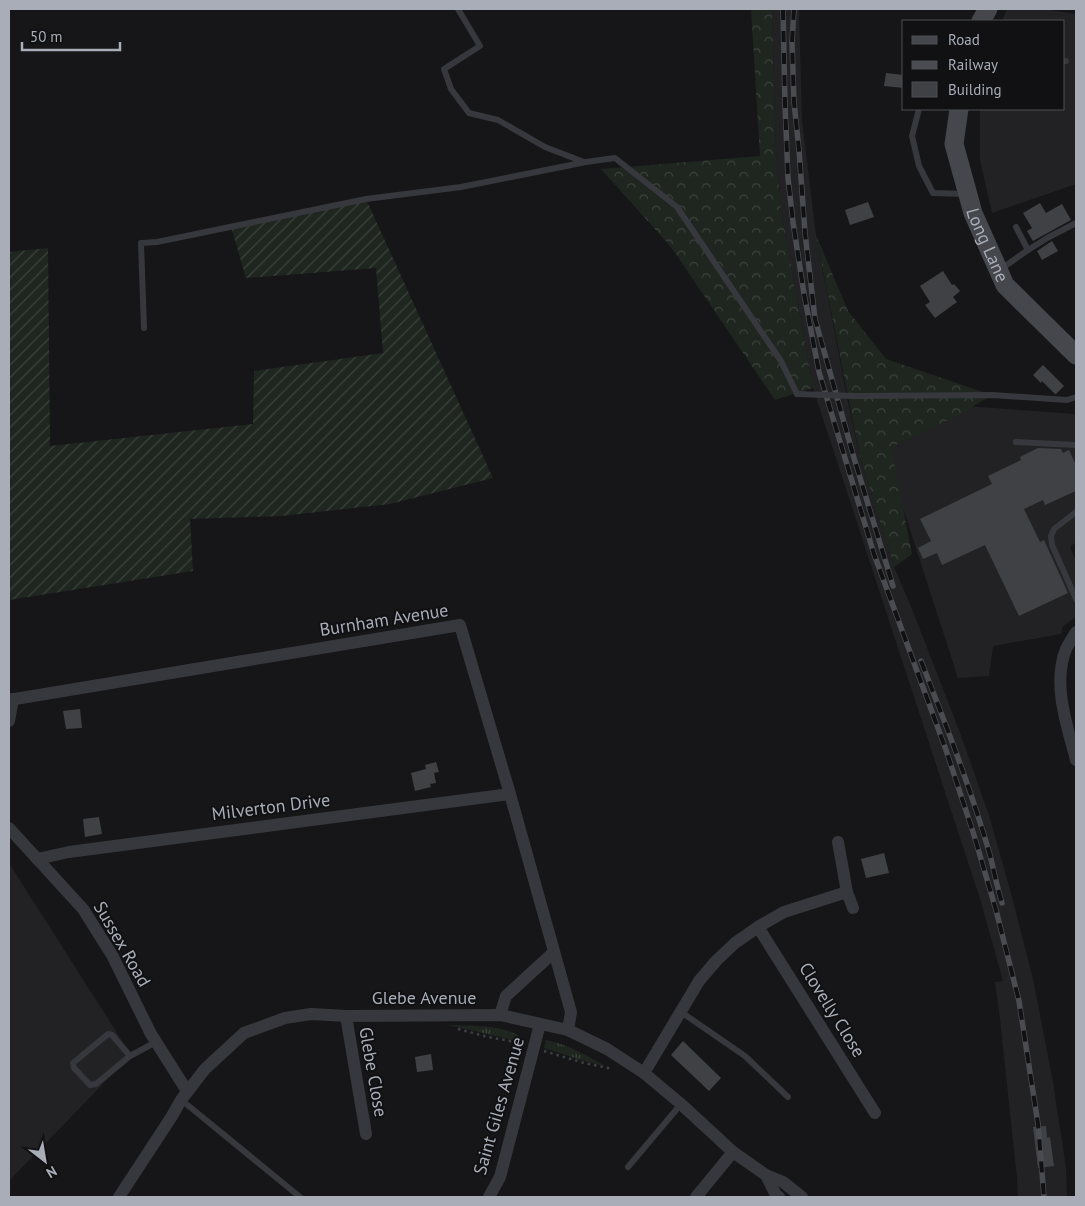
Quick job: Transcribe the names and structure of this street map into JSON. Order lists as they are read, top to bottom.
{
  "streets": {
    "main road": ["Long Lane"],
    "street": [
      "Burnham Avenue",
      "Milverton Drive",
      "Sussex Road",
      "Glebe Avenue",
      "Clovelly Close",
      "Glebe Close",
      "Saint Giles Avenue"
    ]
  },
  "crossings": [
    ["Burnham Avenue", "Milverton Drive"],
    ["Burnham Avenue", "Glebe Avenue"],
    ["Milverton Drive", "Sussex Road"],
    ["Sussex Road", "Glebe Avenue"],
    ["Glebe Avenue", "Glebe Close"],
    ["Glebe Avenue", "Saint Giles Avenue"]
  ],
  "legend": ["Road", "Railway", "Building"],
  "scale_bar": "50 m",
  "north": "bottom right"
}
